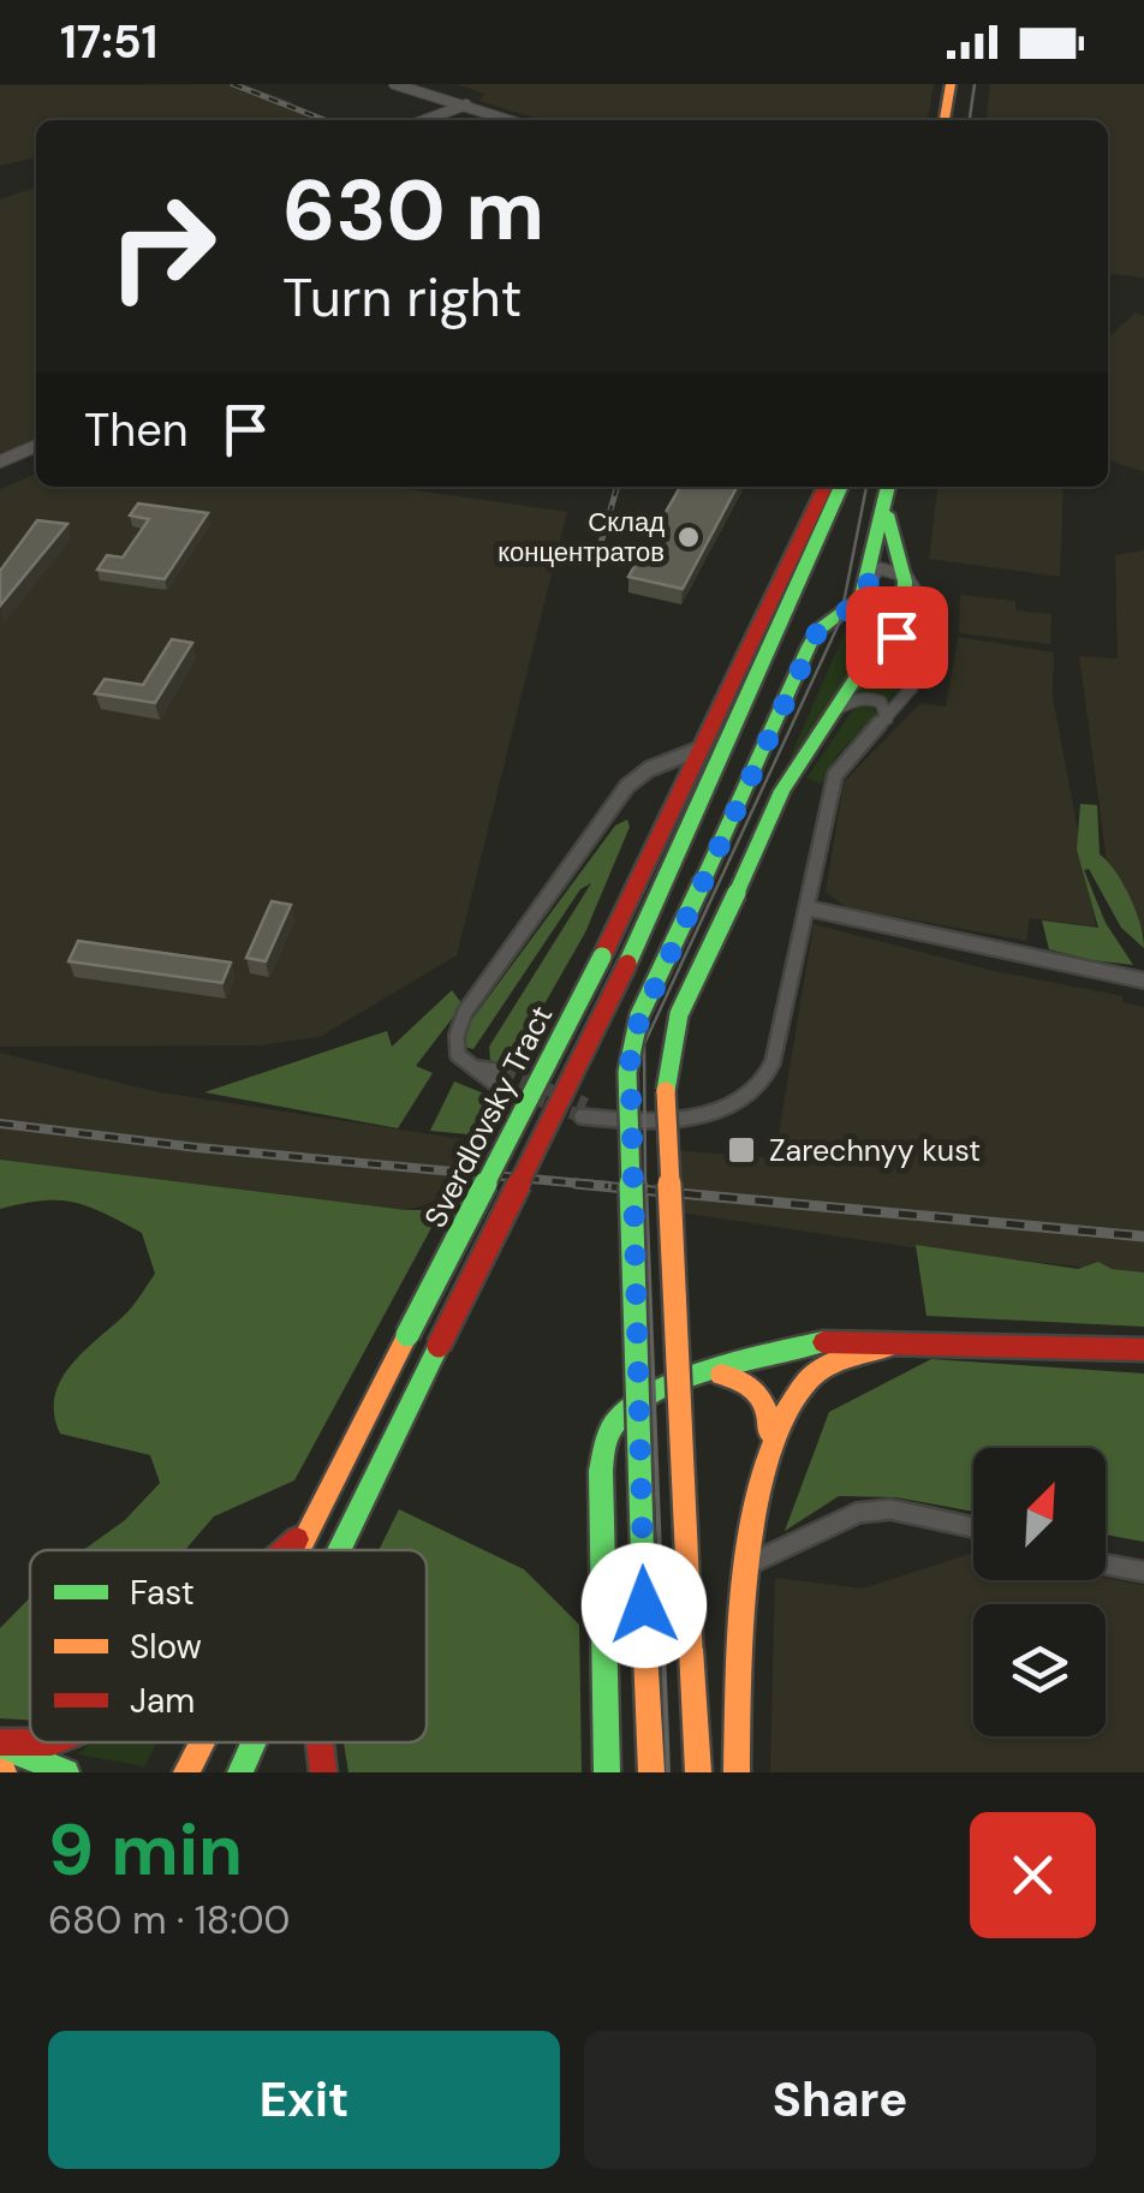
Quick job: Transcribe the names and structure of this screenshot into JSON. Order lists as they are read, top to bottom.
{
  "streets": {
    "main road": ["Sverdlovsky Tract"]
  },
  "places": {
    "other": ["Склад концентратов"],
    "transit": ["Zarechnyy kust"]
  },
  "legend": ["Fast", "Slow", "Jam"],
  "north": "top right",
  "page": {
    "status": "17:51",
    "turn": ["630 m", "Turn right"],
    "then": "Then",
    "heading": ["9 min", "680 m · 18:00"],
    "buttons": ["Exit", "Share"]
  }
}
